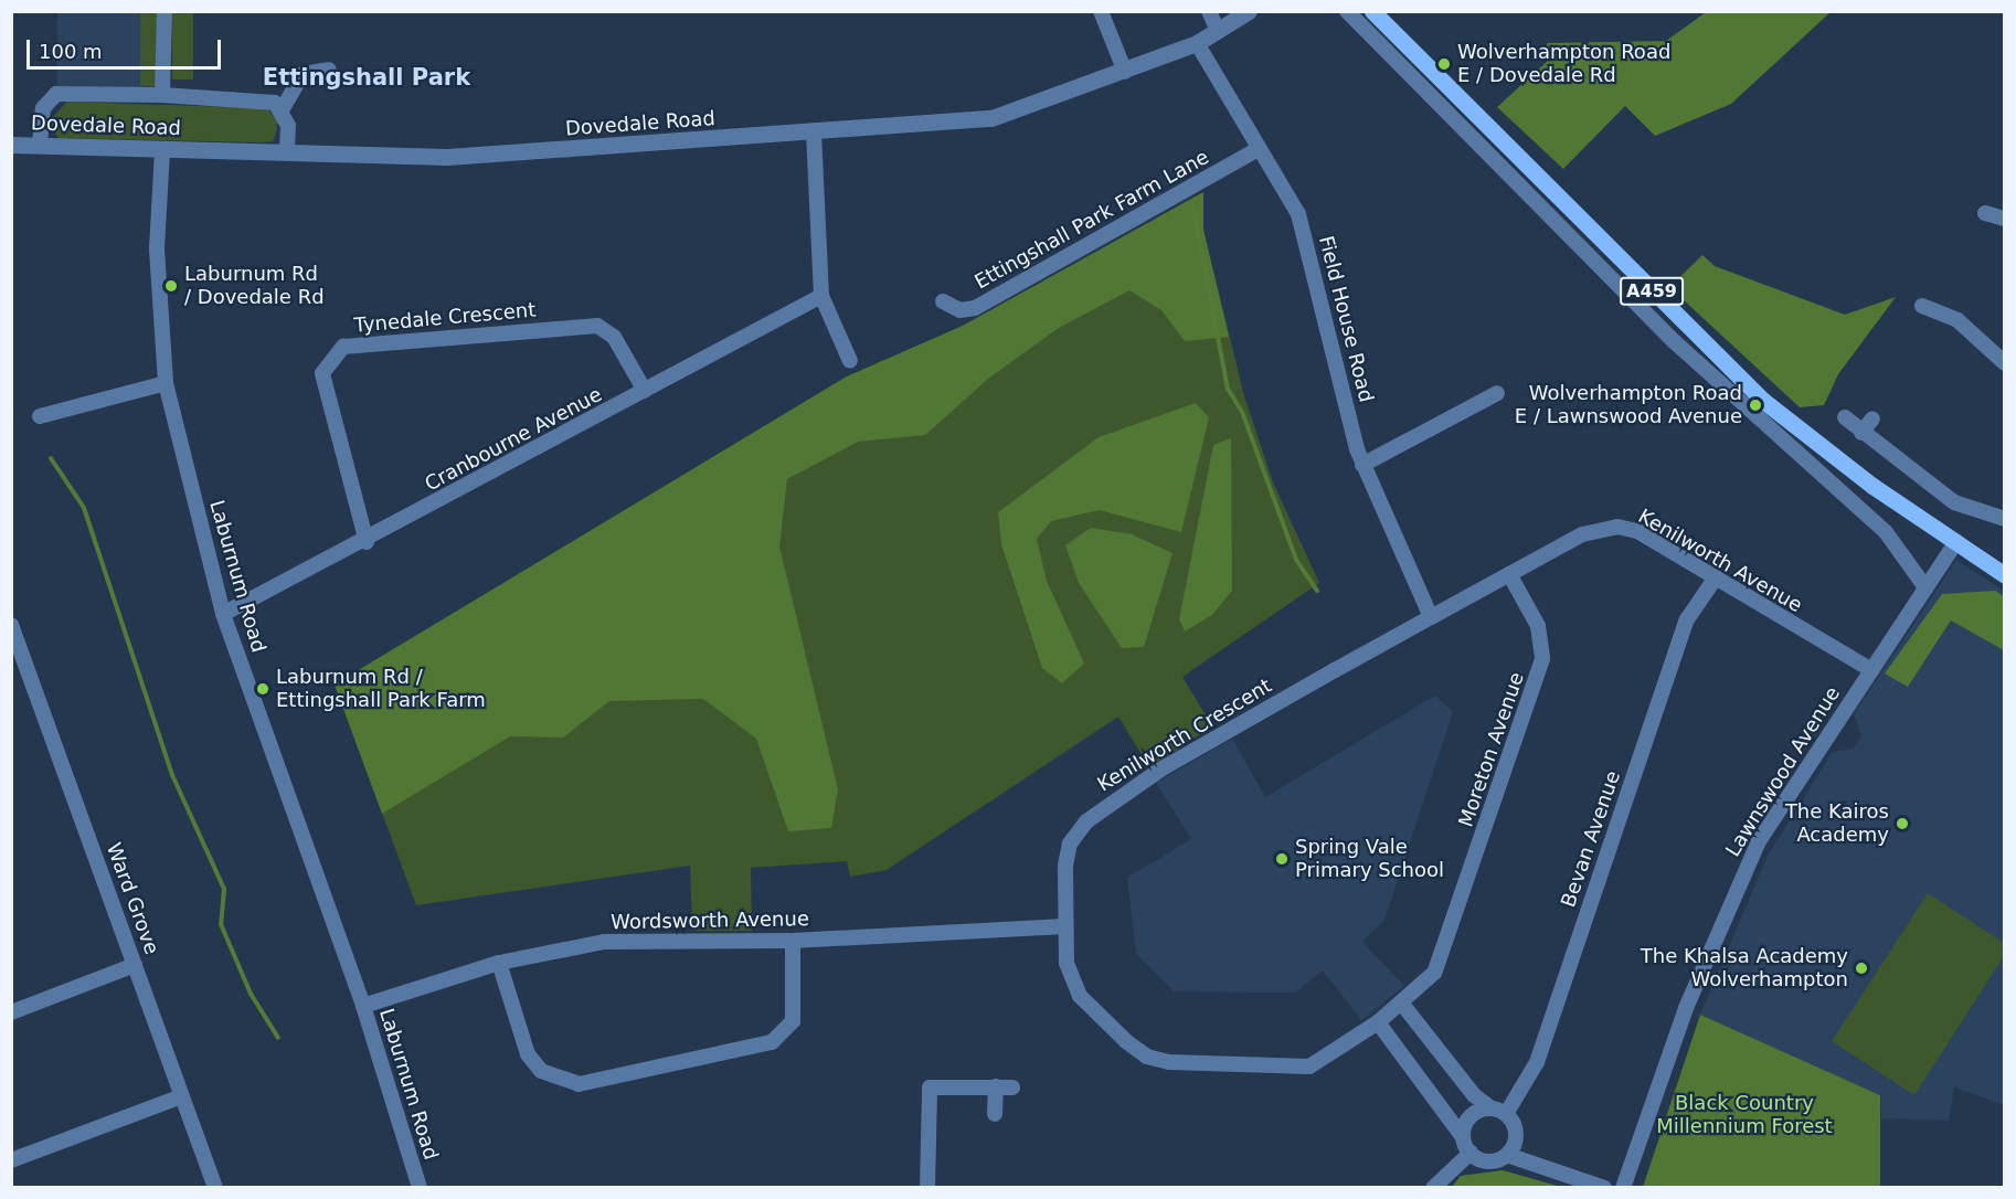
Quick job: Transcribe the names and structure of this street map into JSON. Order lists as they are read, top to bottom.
{
  "streets": {
    "main road": ["A459"],
    "street": [
      "Dovedale Road",
      "Ettingshall Park Farm Lane",
      "Tynedale Crescent",
      "Field House Road",
      "Cranbourne Avenue",
      "Kenilworth Avenue",
      "Laburnum Road",
      "Kenilworth Crescent",
      "Moreton Avenue",
      "Lawnswood Avenue",
      "Bevan Avenue",
      "Ward Grove",
      "Wordsworth Avenue"
    ]
  },
  "crossings": [
    ["Dovedale Road", "Field House Road"],
    ["Dovedale Road", "Laburnum Road"],
    ["Ettingshall Park Farm Lane", "Field House Road"],
    ["A459", "Lawnswood Avenue"],
    ["Tynedale Crescent", "Cranbourne Avenue"],
    ["Field House Road", "Kenilworth Crescent"],
    ["Cranbourne Avenue", "Laburnum Road"],
    ["Kenilworth Avenue", "Kenilworth Crescent"],
    ["Kenilworth Avenue", "Moreton Avenue"],
    ["Kenilworth Avenue", "Lawnswood Avenue"],
    ["Kenilworth Avenue", "Bevan Avenue"],
    ["Laburnum Road", "Wordsworth Avenue"],
    ["Kenilworth Crescent", "Moreton Avenue"],
    ["Kenilworth Crescent", "Wordsworth Avenue"]
  ],
  "districts": ["Ettingshall Park"],
  "parks": ["Black Country Millennium Forest"],
  "places": [
    "Wolverhampton Road E / Dovedale Rd",
    "Laburnum Rd / Dovedale Rd",
    "Wolverhampton Road E / Lawnswood Avenue",
    "Laburnum Rd / Ettingshall Park Farm",
    "The Kairos Academy",
    "Spring Vale Primary School",
    "The Khalsa Academy Wolverhampton"
  ],
  "scale_bar": "100 m"
}
